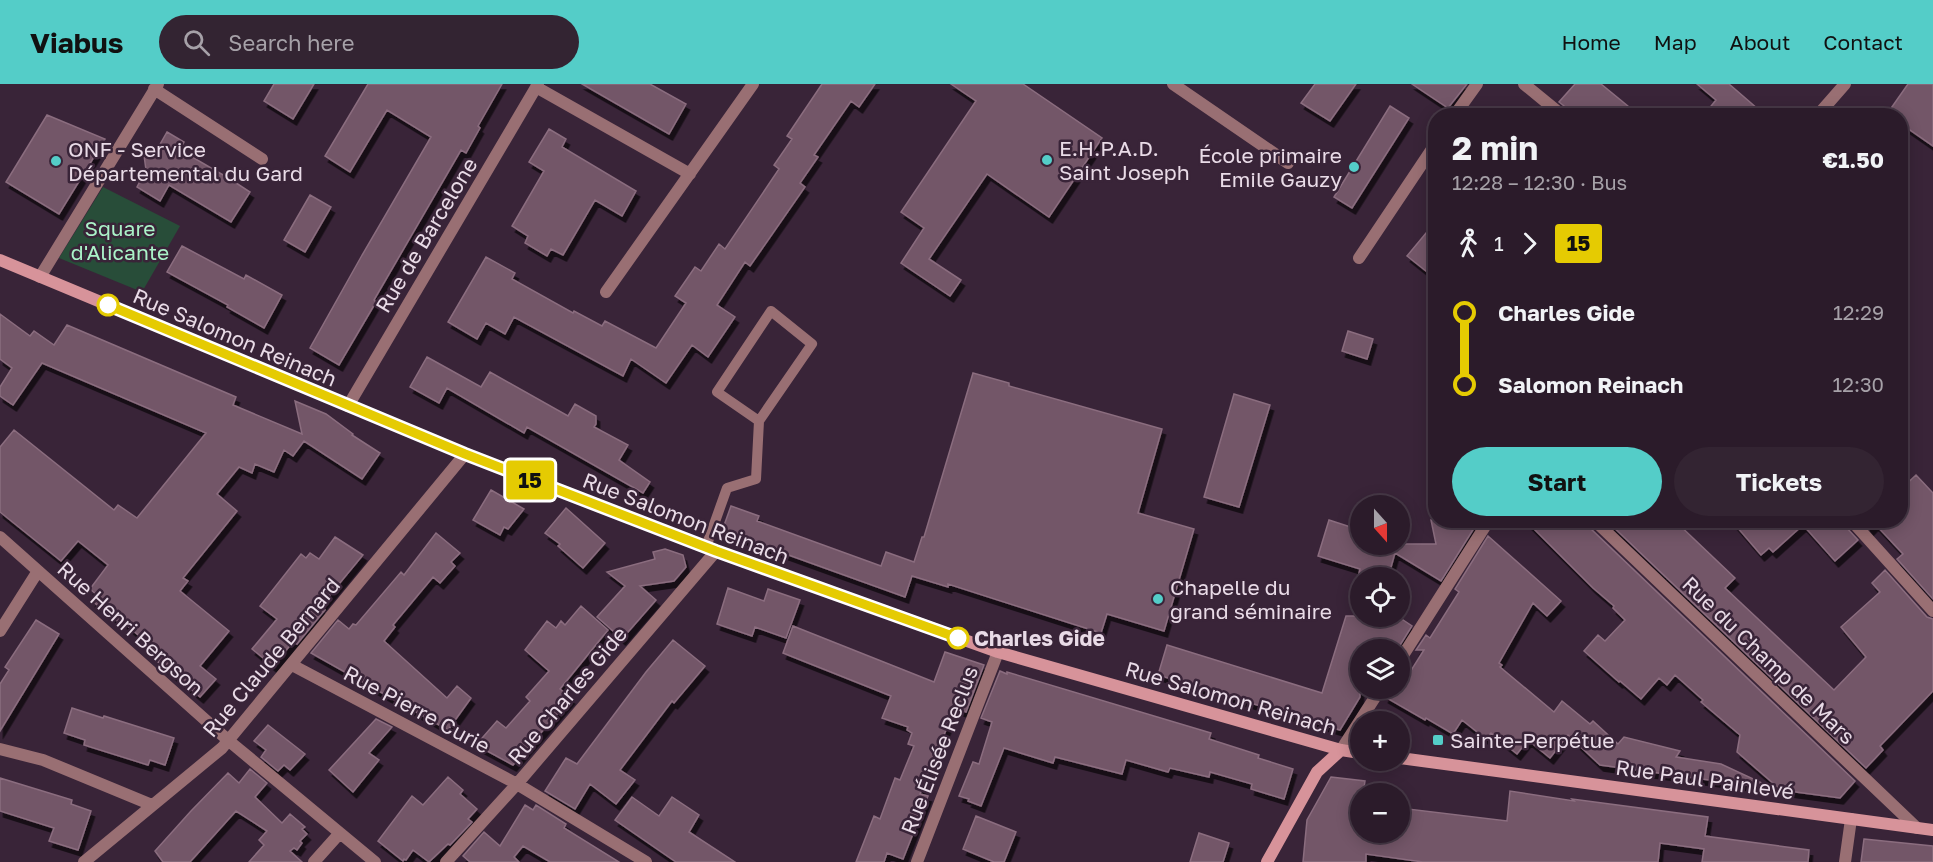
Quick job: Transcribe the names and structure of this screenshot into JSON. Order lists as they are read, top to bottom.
{
  "streets": {
    "street": [
      "Rue de Barcelone",
      "Rue Salomon Reinach",
      "Rue Henri Bergson",
      "Rue Claude Bernard",
      "Rue du Champ de Mars",
      "Rue Charles Gide",
      "Rue Pierre Curie",
      "Rue Élisée Reclus",
      "Rue Paul Painlevé"
    ]
  },
  "crossings": [
    ["Rue de Barcelone", "Rue Salomon Reinach"],
    ["Rue Salomon Reinach", "Rue Claude Bernard"],
    ["Rue Salomon Reinach", "Rue Charles Gide"],
    ["Rue Salomon Reinach", "Rue Élisée Reclus"],
    ["Rue Henri Bergson", "Rue Claude Bernard"],
    ["Rue Claude Bernard", "Rue Pierre Curie"],
    ["Rue du Champ de Mars", "Rue Paul Painlevé"],
    ["Rue Charles Gide", "Rue Pierre Curie"]
  ],
  "parks": ["Square d'Alicante"],
  "places": {
    "other": [
      "E.H.P.A.D. Saint Joseph",
      "ONF - Service Départemental du Gard",
      "École primaire Emile Gauzy",
      "Chapelle du grand séminaire",
      "Charles Gide"
    ],
    "transit": ["Sainte-Perpétue"]
  },
  "lines": ["bus line 15"],
  "north": "bottom",
  "page": {
    "header": "Viabus",
    "search": "Search here",
    "nav": [
      "Home",
      "Map",
      "About",
      "Contact"
    ],
    "on_map": "15",
    "heading": ["2 min", "12:28 – 12:30 · Bus", "€1.50"],
    "legs": ["1", "15"],
    "list": [
      {
        "name": "Charles Gide",
        "value": "12:29"
      },
      {
        "name": "Salomon Reinach",
        "value": "12:30"
      }
    ],
    "buttons": ["Start", "Tickets"],
    "map_buttons": ["+", "−"]
  }
}
